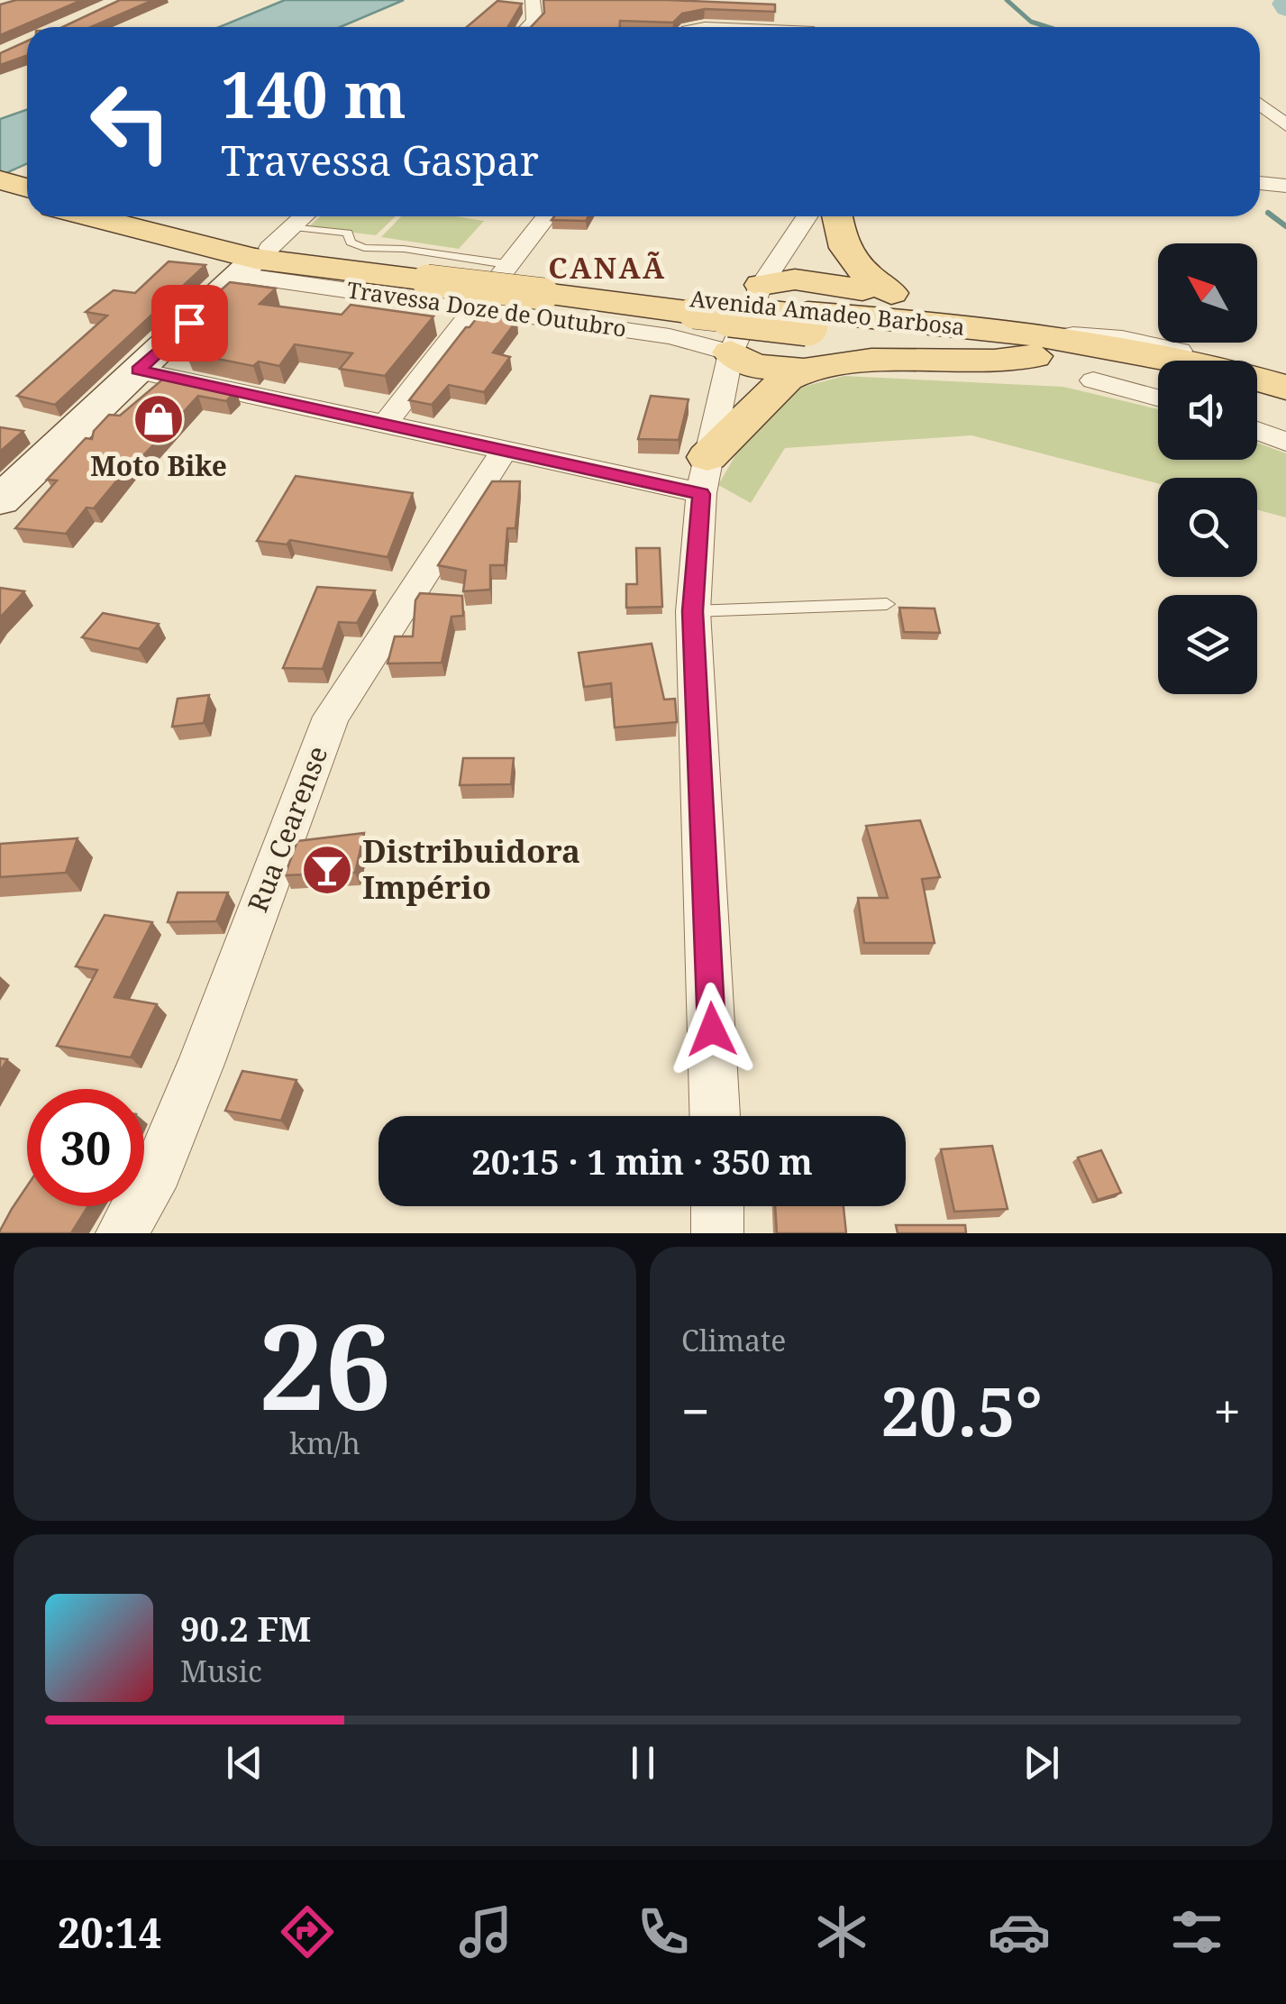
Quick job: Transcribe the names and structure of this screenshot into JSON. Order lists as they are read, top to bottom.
{
  "streets": {
    "main road": ["Avenida Amadeo Barbosa"],
    "street": ["Travessa Doze de Outubro", "Rua Cearense"]
  },
  "crossings": [
    ["Travessa Doze de Outubro", "Avenida Amadeo Barbosa"]
  ],
  "districts": ["CANAÃ"],
  "places": {
    "shop": ["Moto Bike"],
    "bar": ["Distribuidora Império"]
  },
  "north": "top left",
  "page": {
    "turn": ["140 m", "Travessa Gaspar"],
    "limit": "30",
    "trip": "20:15 · 1 min · 350 m",
    "tile": [
      ["26", "km/h"],
      "Climate"
    ],
    "heat": ["−", "20.5°", "+"],
    "song": ["90.2 FM", "Music"],
    "tabs": "20:14"
  }
}
